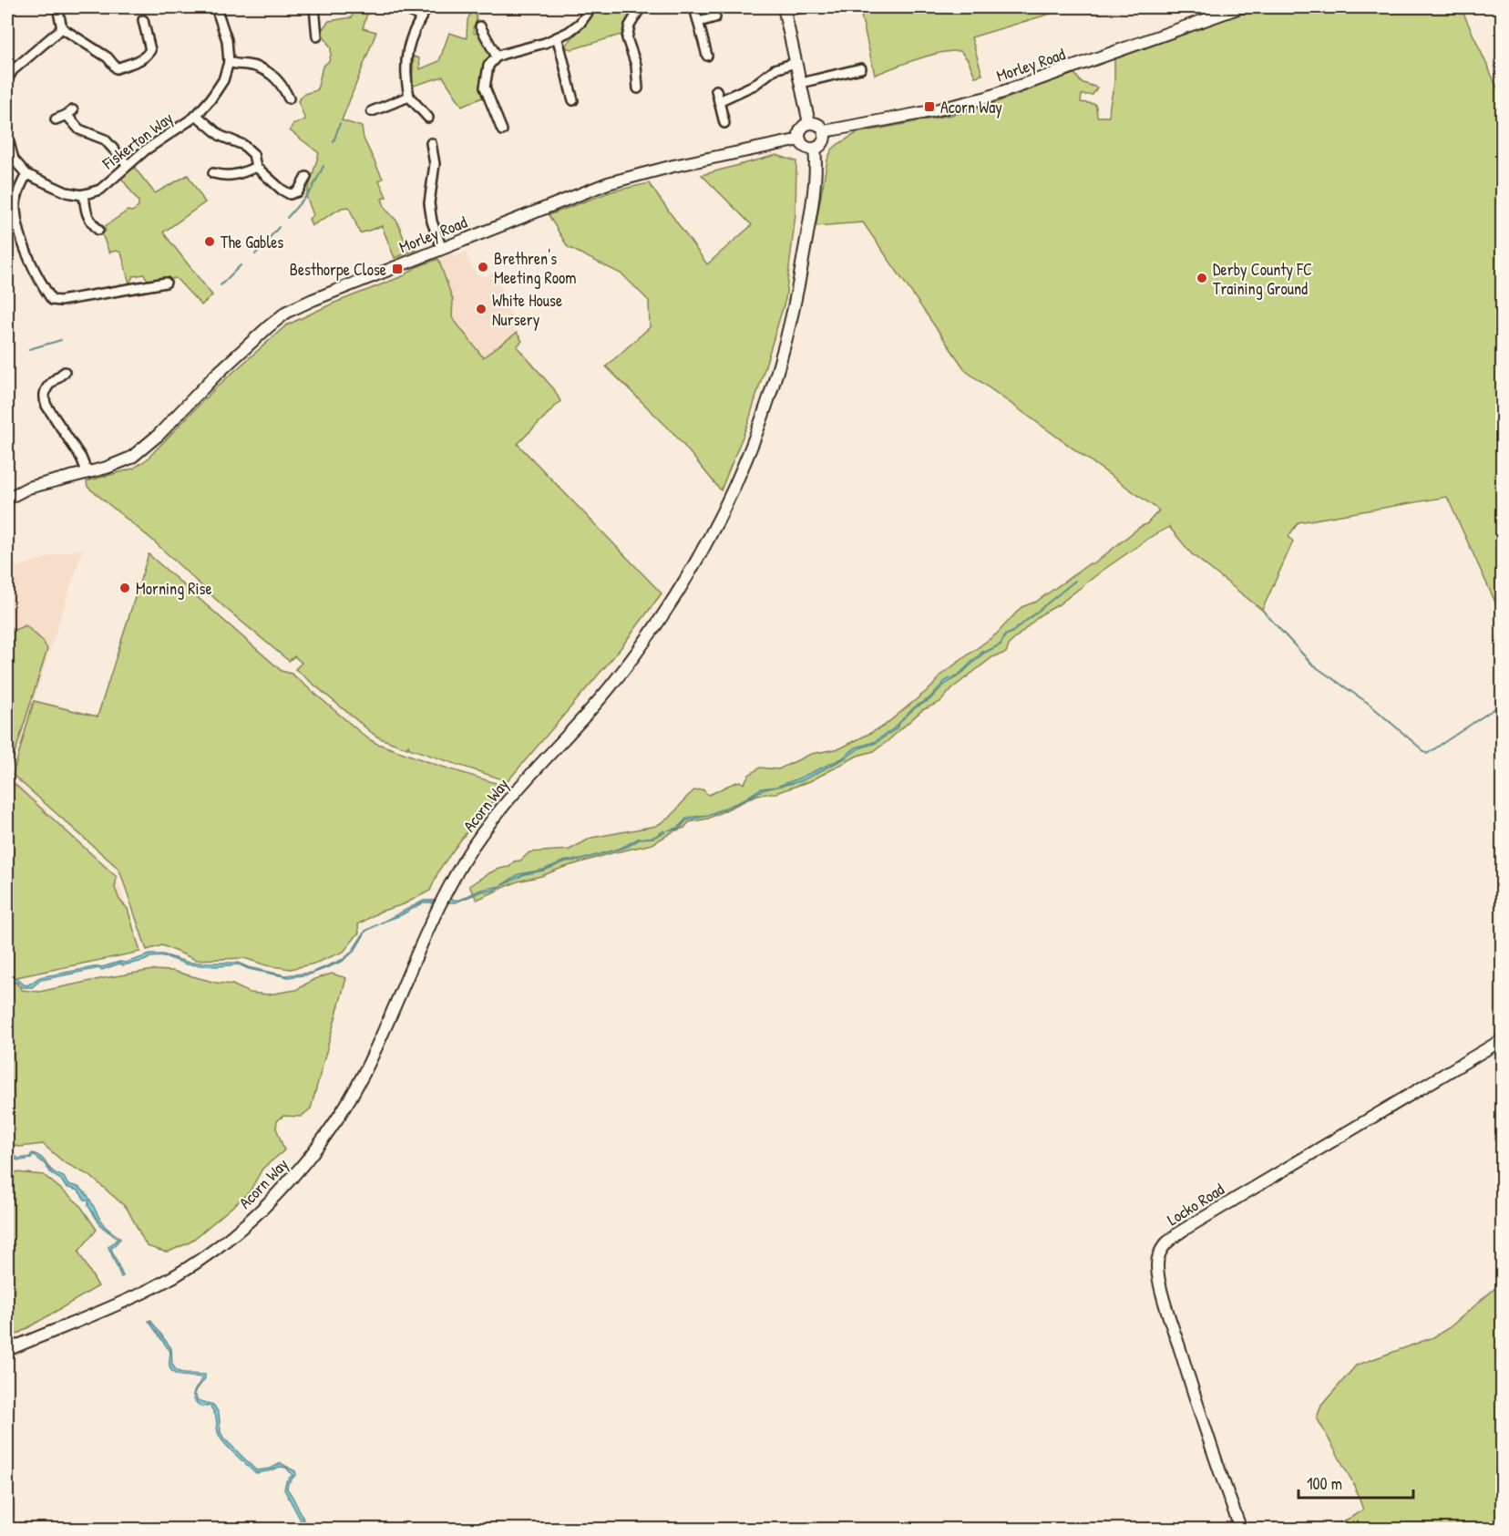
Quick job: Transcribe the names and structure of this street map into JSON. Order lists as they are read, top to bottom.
{
  "streets": {
    "street": [
      "Morley Road",
      "Fiskerton Way",
      "Acorn Way",
      "Locko Road"
    ]
  },
  "crossings": [
    ["Morley Road", "Acorn Way"]
  ],
  "places": {
    "transit": ["Acorn Way", "Besthorpe Close"],
    "other": [
      "The Gables",
      "Brethren's Meeting Room",
      "Derby County FC Training Ground",
      "White House Nursery",
      "Morning Rise"
    ]
  },
  "scale_bar": "100 m"
}
